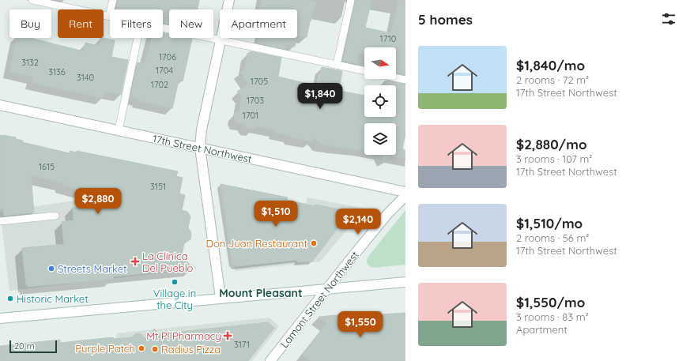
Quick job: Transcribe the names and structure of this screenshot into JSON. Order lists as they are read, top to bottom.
{
  "streets": {
    "street": ["17th Street Northwest", "Lamont Street Northwest"]
  },
  "districts": ["Mount Pleasant"],
  "places": {
    "other": [
      "Don Juan Restaurant",
      "Streets Market",
      "Village in the City",
      "Historic Market",
      "Purple Patch",
      "Radius Pizza"
    ],
    "health": ["La Clínica Del Pueblo", "Mt Pl Pharmacy"]
  },
  "house_numbers": [
    "1710",
    "1706",
    "3132",
    "1704",
    "3136",
    "3140",
    "1705",
    "1702",
    "1703",
    "1701",
    "1615",
    "3151",
    "3171"
  ],
  "scale_bar": "20 m",
  "north": "right",
  "page": {
    "heading": "5 homes",
    "chip": [
      "Buy",
      "Rent",
      "Filters",
      "New",
      "Apartment"
    ],
    "list": [
      {
        "name": "$1,840/mo",
        "note": "2 rooms · 72 m² · 17th Street Northwest"
      },
      {
        "name": "$2,880/mo",
        "note": "3 rooms · 107 m² · 17th Street Northwest"
      },
      {
        "name": "$1,510/mo",
        "note": "2 rooms · 56 m² · 17th Street Northwest"
      },
      {
        "name": "$1,550/mo",
        "note": "3 rooms · 83 m² · Apartment"
      }
    ],
    "price": [
      "$1,840",
      "$2,880",
      "$1,510",
      "$2,140",
      "$1,550"
    ],
    "scale": "20 m"
  }
}
